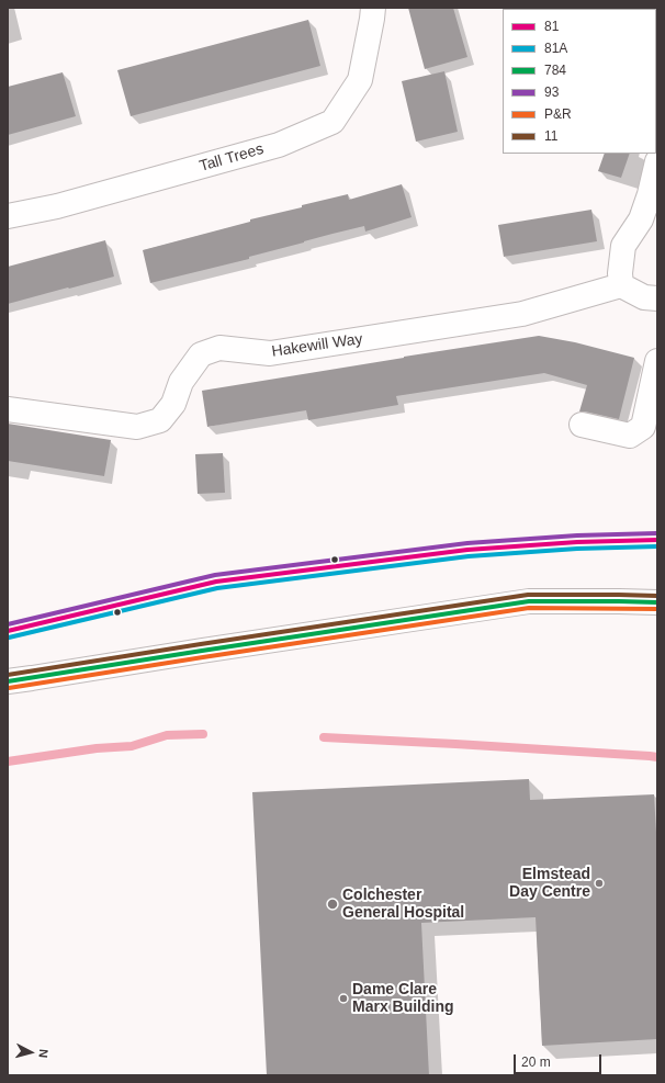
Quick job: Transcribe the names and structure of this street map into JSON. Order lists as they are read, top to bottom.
{
  "streets": {
    "street": ["Tall Trees", "Hakewill Way"]
  },
  "places": ["Elmstead Day Centre", "Colchester General Hospital", "Dame Clare Marx Building"],
  "lines": [
    "transit line 93",
    "transit line 81",
    "transit line 81A",
    "transit line 11",
    "transit line 784",
    "transit line P&R"
  ],
  "legend": [
    "81",
    "81A",
    "784",
    "93",
    "P&R",
    "11"
  ],
  "scale_bar": "20 m",
  "north": "right"
}
